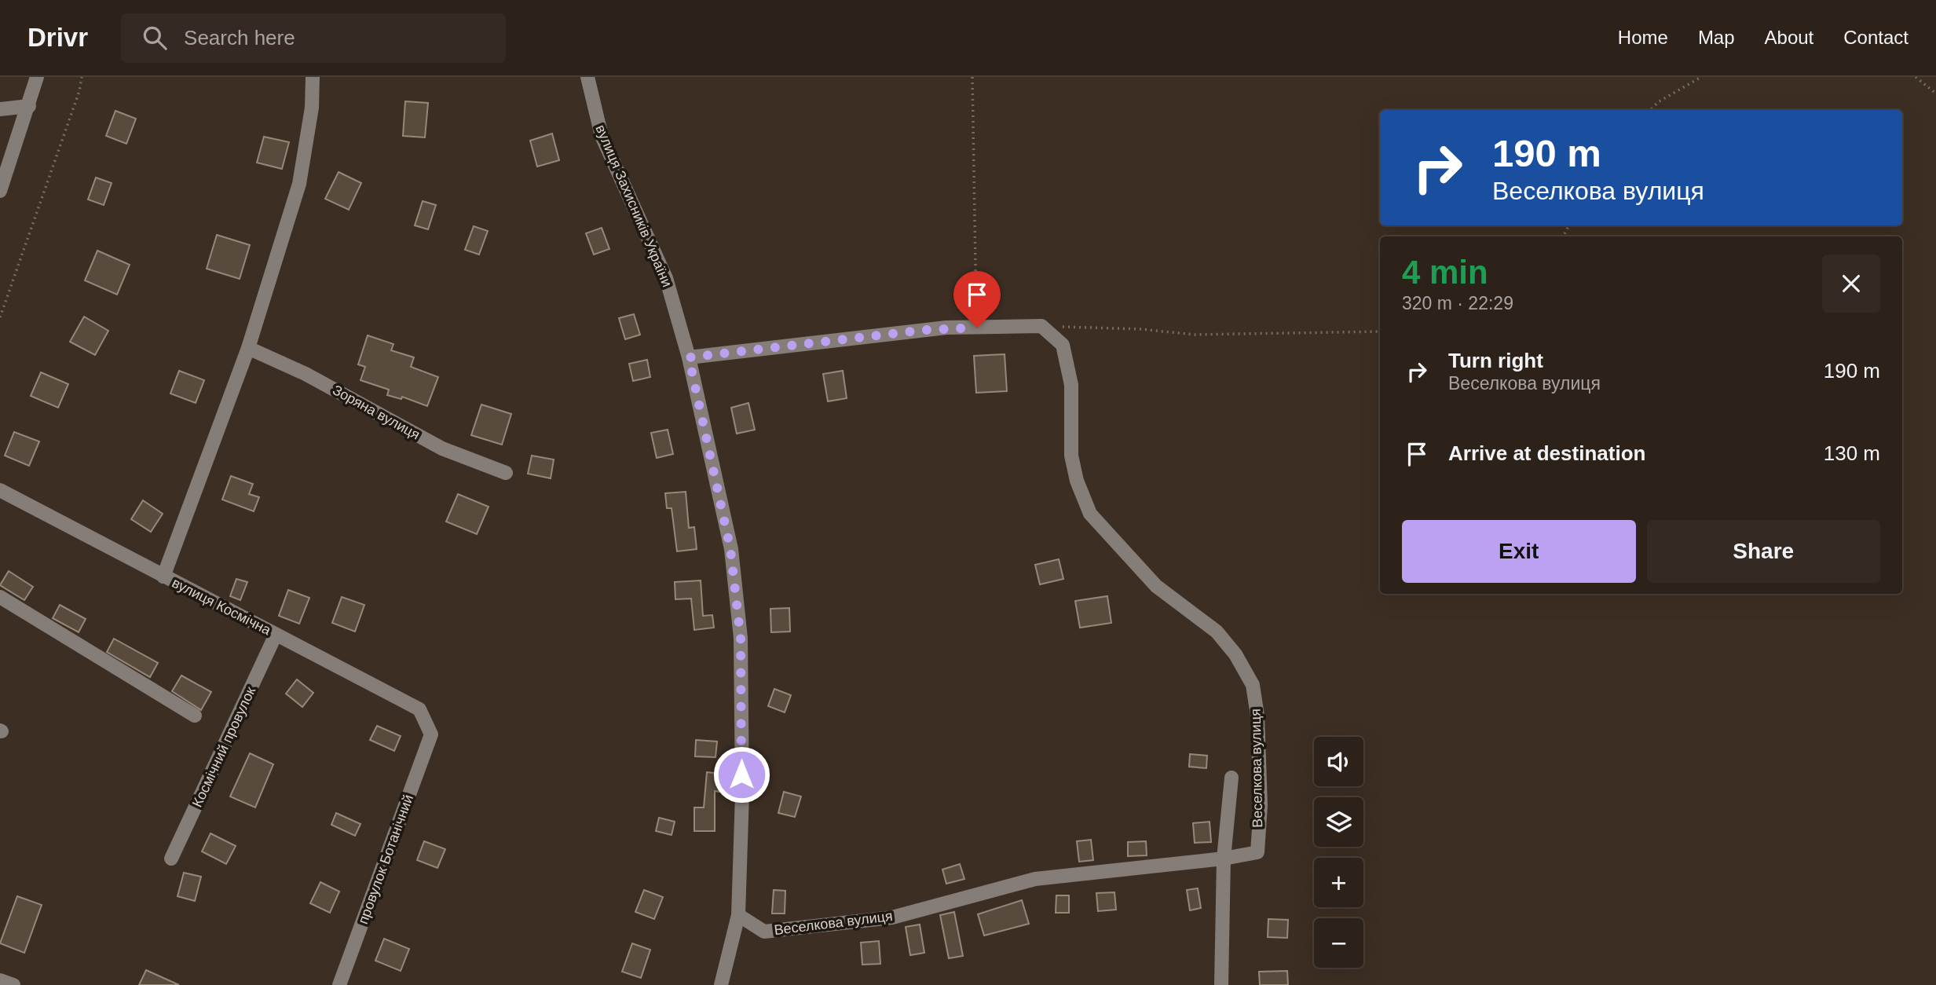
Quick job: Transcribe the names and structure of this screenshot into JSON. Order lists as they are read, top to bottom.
{
  "streets": {
    "street": [
      "вулиця Захисників України",
      "Зоряна вулиця",
      "вулиця Космічна",
      "Космічний провулок",
      "Веселкова вулиця",
      "провулок Ботанічний"
    ]
  },
  "crossings": [
    ["вулиця Захисників України", "Веселкова вулиця"],
    ["вулиця Космічна", "Космічний провулок"],
    ["вулиця Космічна", "провулок Ботанічний"]
  ],
  "page": {
    "header": "Drivr",
    "search": "Search here",
    "nav": [
      "Home",
      "Map",
      "About",
      "Contact"
    ],
    "turn": ["190 m", "Веселкова вулиця"],
    "heading": ["4 min", "320 m · 22:29"],
    "list": [
      {
        "name": "Turn right",
        "note": "Веселкова вулиця",
        "value": "190 m"
      },
      {
        "name": "Arrive at destination",
        "value": "130 m"
      }
    ],
    "buttons": ["Exit", "Share"],
    "map_buttons": ["+", "−"]
  }
}
